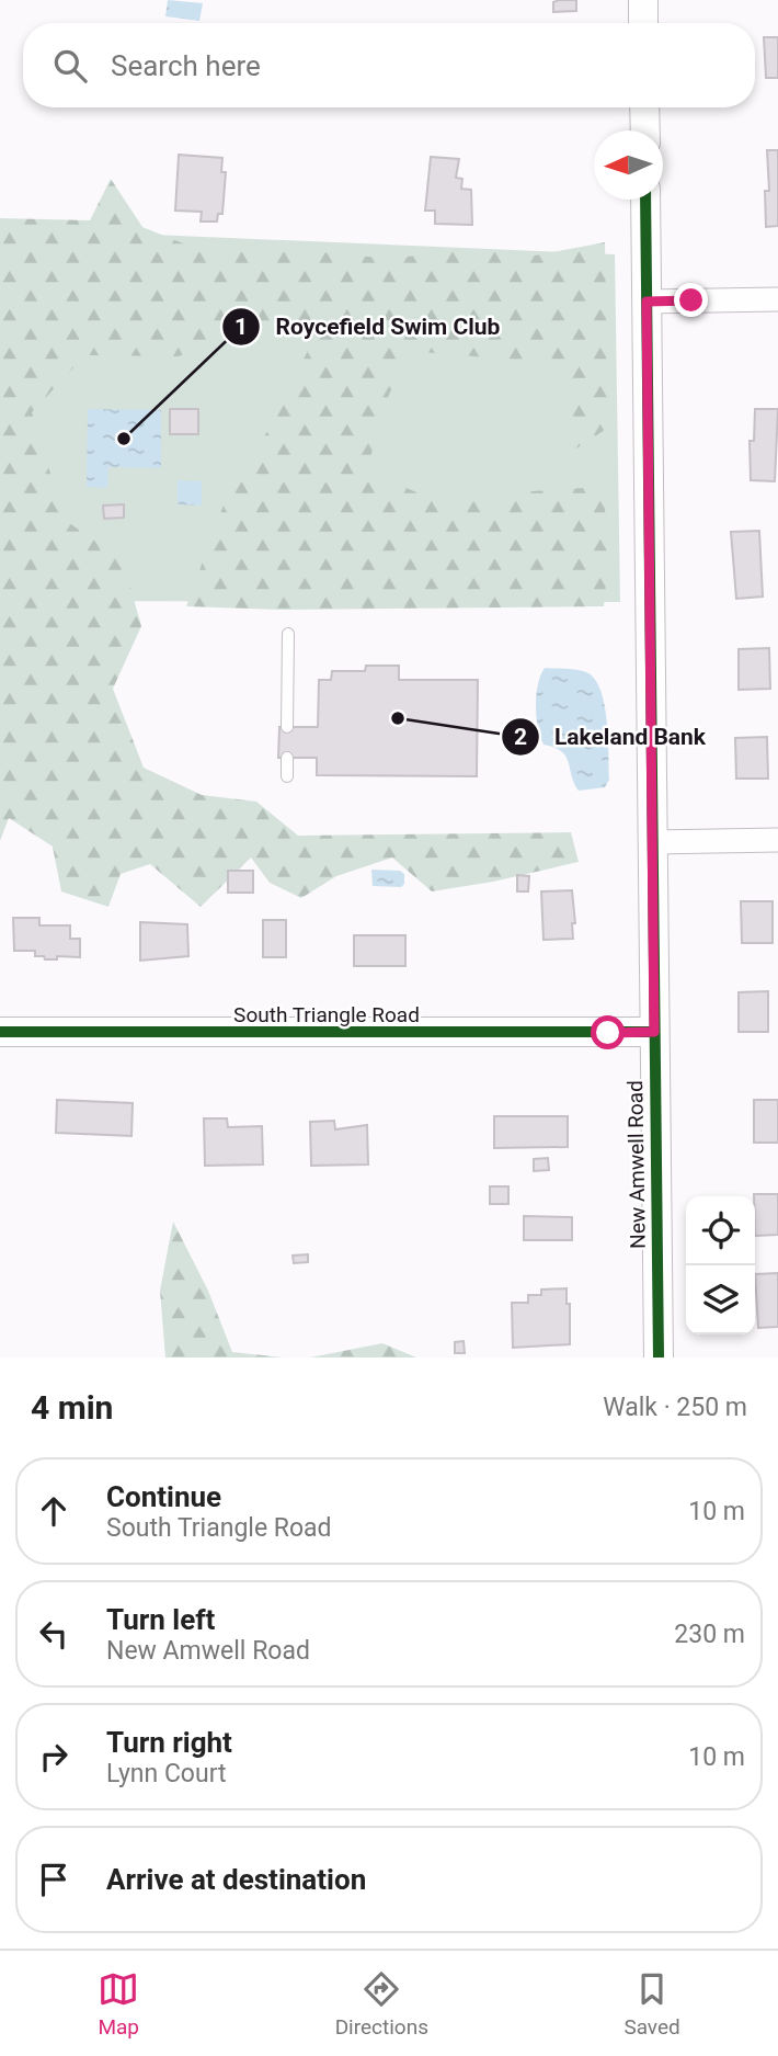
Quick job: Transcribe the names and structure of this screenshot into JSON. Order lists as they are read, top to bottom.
{
  "streets": {
    "street": ["South Triangle Road", "New Amwell Road"]
  },
  "crossings": [
    ["South Triangle Road", "New Amwell Road"]
  ],
  "places": ["Roycefield Swim Club", "Lakeland Bank"],
  "north": "left",
  "page": {
    "search": "Search here",
    "heading": ["4 min", "Walk · 250 m"],
    "list": [
      ["Continue", "South Triangle Road", "10 m"],
      ["Turn left", "New Amwell Road", "230 m"],
      ["Turn right", "Lynn Court", "10 m"],
      "Arrive at destination"
    ],
    "nav": ["Map", "Directions", "Saved"]
  }
}
